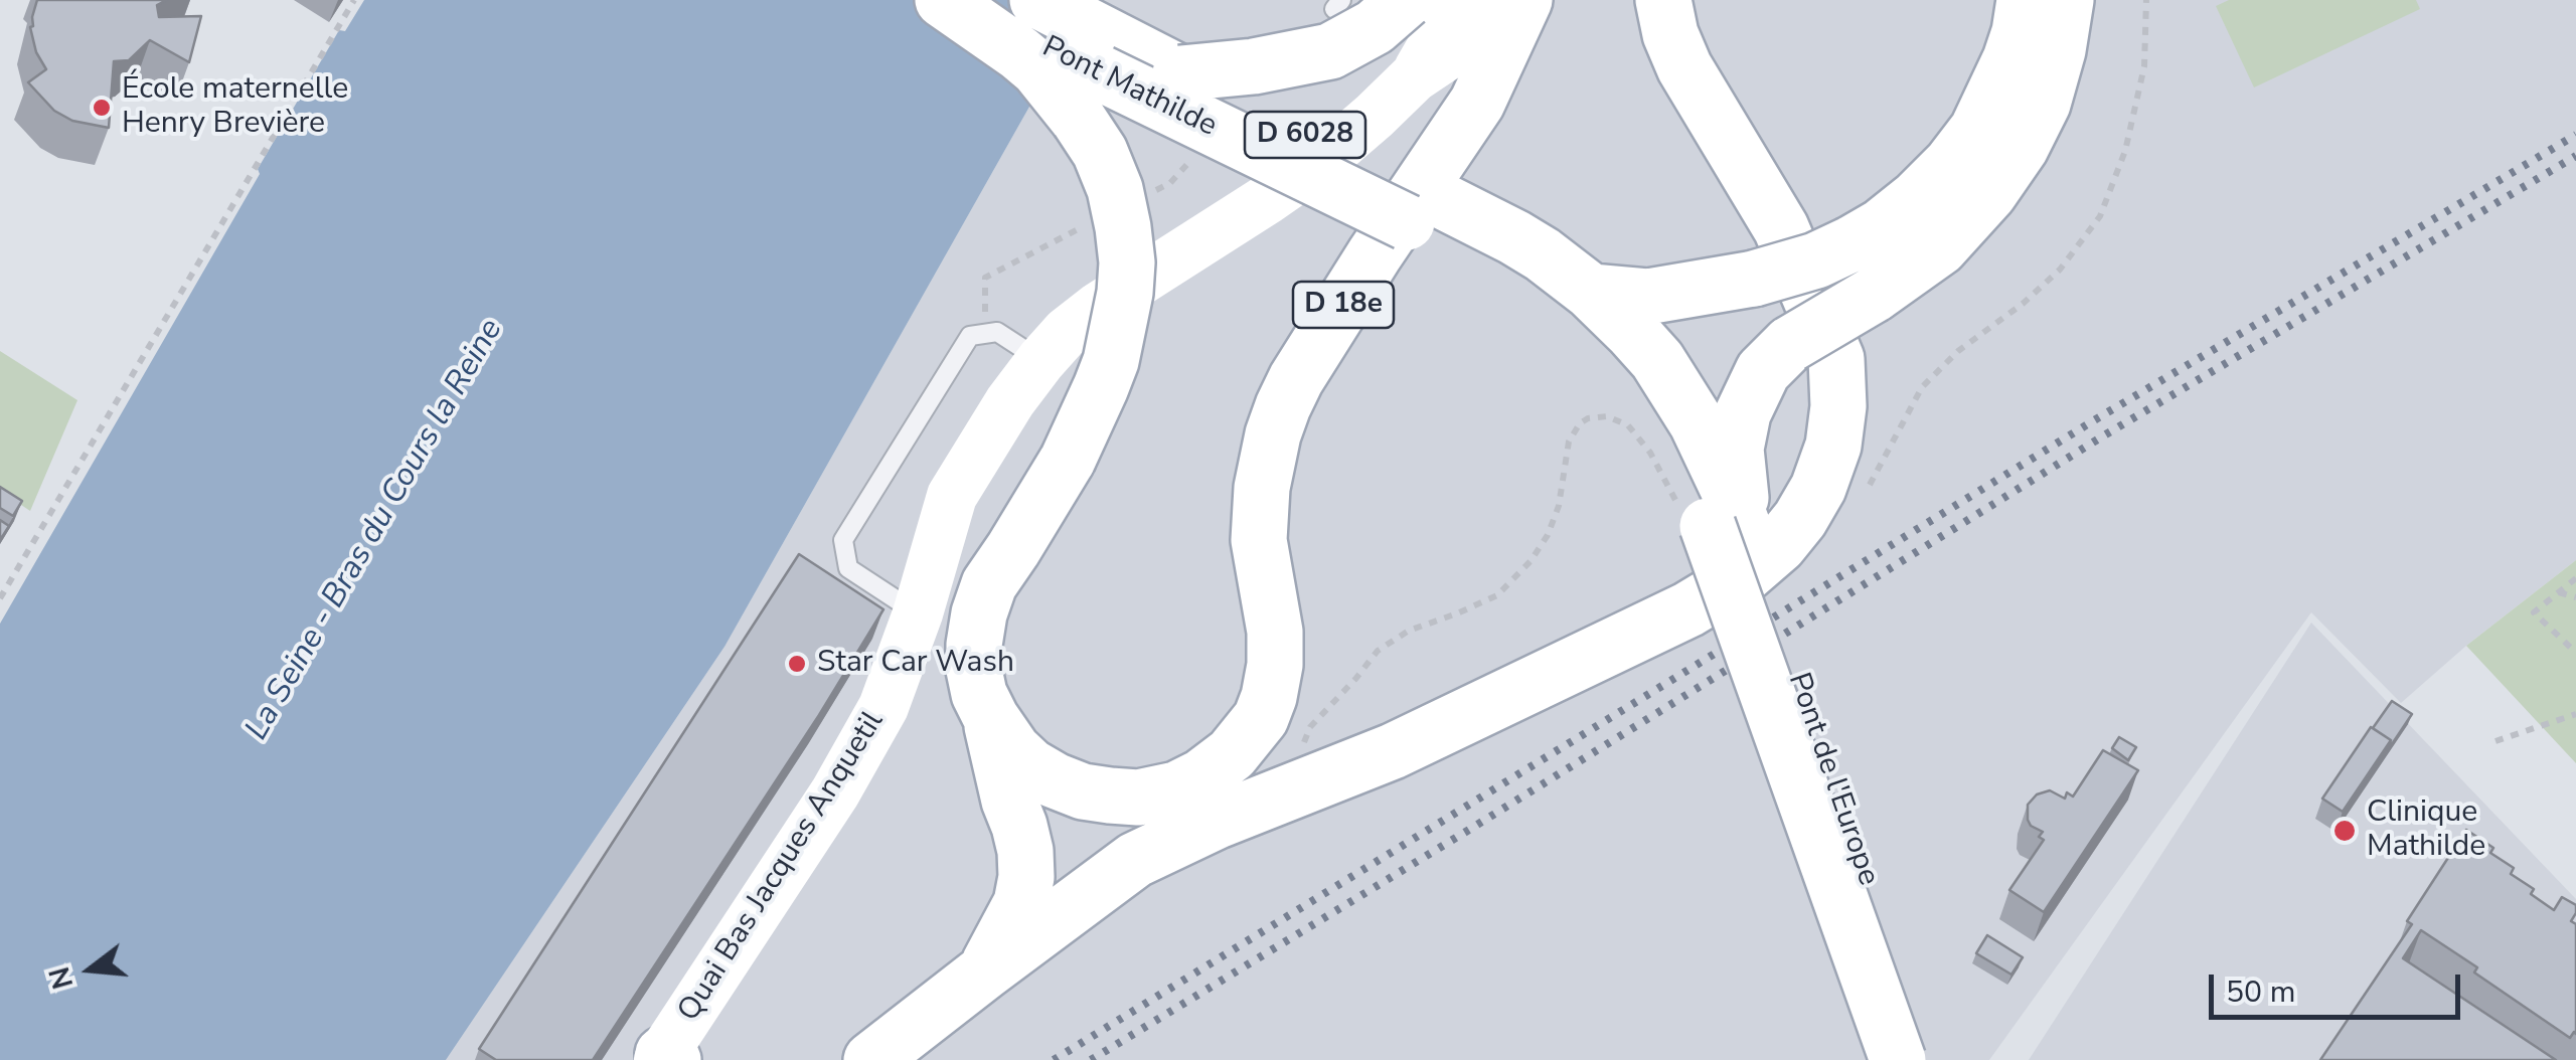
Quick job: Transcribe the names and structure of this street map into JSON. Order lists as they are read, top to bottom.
{
  "streets": {
    "main road": [
      "Pont Mathilde",
      "D 6028",
      "D 18e",
      "Pont de l'Europe",
      "Quai Bas Jacques Anquetil"
    ]
  },
  "crossings": [
    ["D 18e", "Quai Bas Jacques Anquetil"]
  ],
  "water": ["La Seine - Bras du Cours la Reine"],
  "places": ["École maternelle Henry Brevière", "Star Car Wash", "Clinique Mathilde"],
  "scale_bar": "50 m",
  "north": "left"
}
